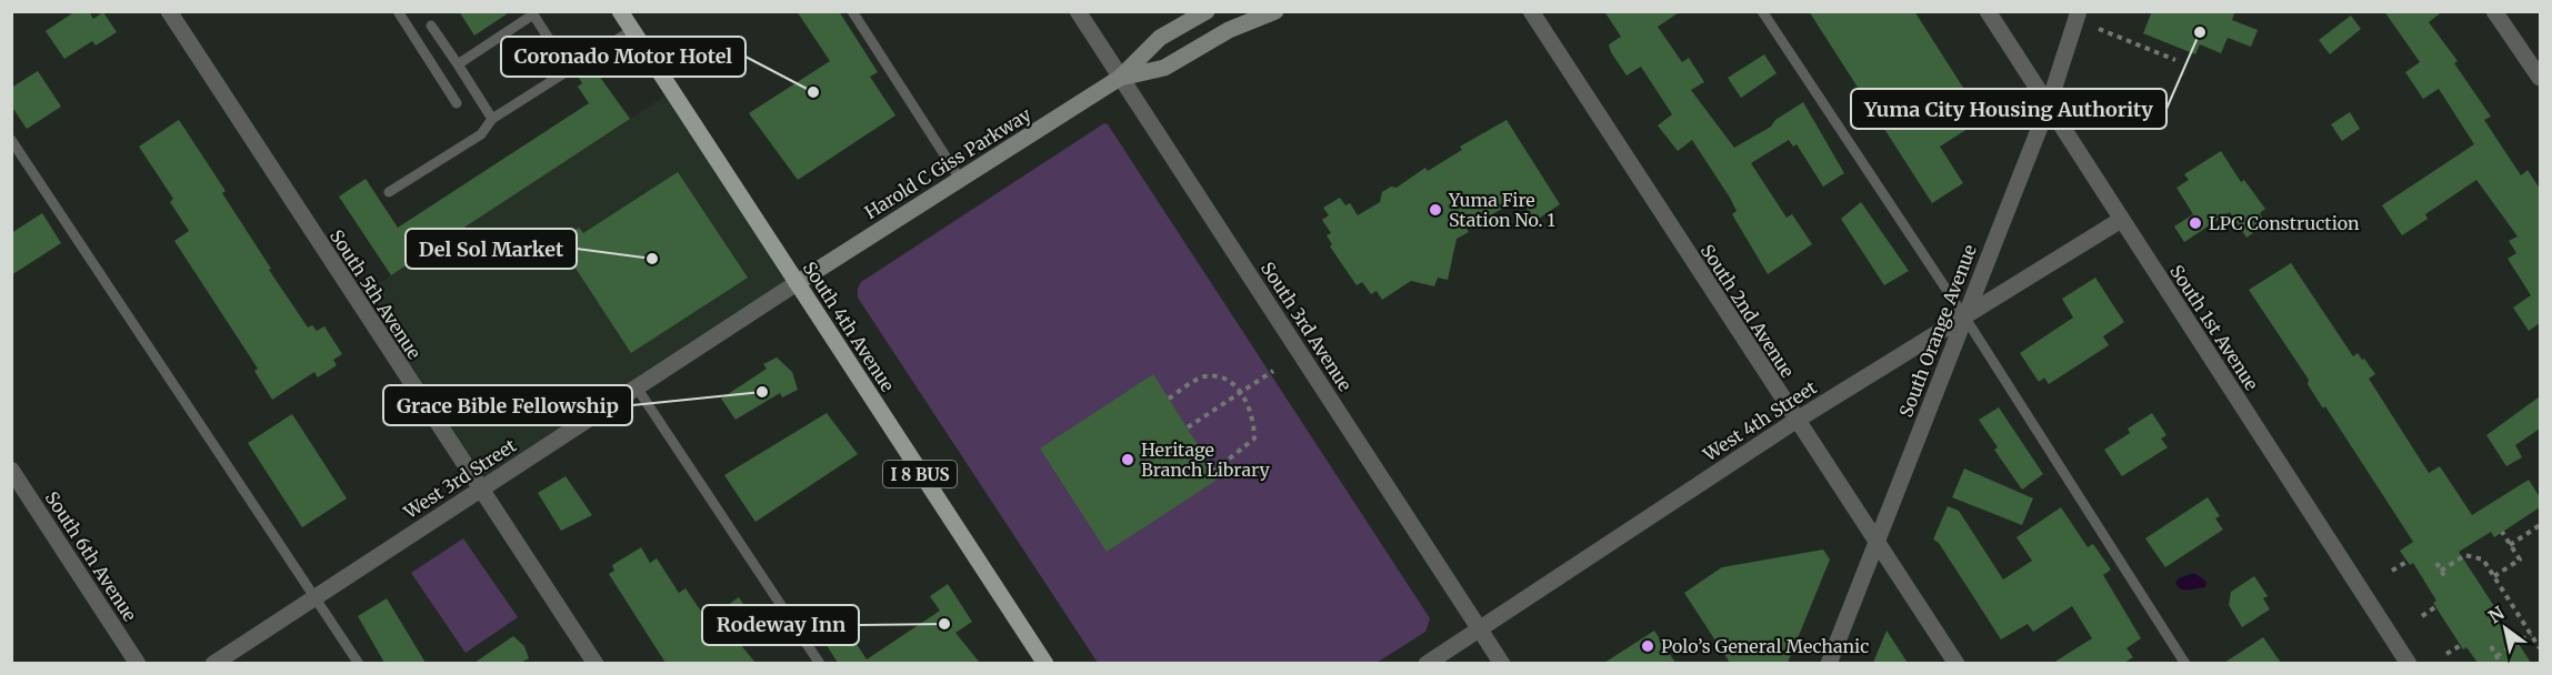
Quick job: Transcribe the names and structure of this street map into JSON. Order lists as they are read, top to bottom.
{
  "streets": {
    "main road": ["Harold C Giss Parkway", "South 4th Avenue", "I 8 BUS"],
    "street": [
      "South 5th Avenue",
      "South 2nd Avenue",
      "South 3rd Avenue",
      "South 1st Avenue",
      "South Orange Avenue",
      "West 4th Street",
      "West 3rd Street",
      "South 6th Avenue"
    ]
  },
  "crossings": [
    ["Harold C Giss Parkway", "South 4th Avenue"],
    ["Harold C Giss Parkway", "South 3rd Avenue"],
    ["Harold C Giss Parkway", "West 3rd Street"],
    ["South 5th Avenue", "West 3rd Street"],
    ["South 2nd Avenue", "South Orange Avenue"],
    ["South 2nd Avenue", "West 4th Street"],
    ["South 4th Avenue", "West 3rd Street"],
    ["South 3rd Avenue", "West 4th Street"],
    ["South 1st Avenue", "South Orange Avenue"],
    ["South 1st Avenue", "West 4th Street"],
    ["South Orange Avenue", "West 4th Street"]
  ],
  "places": [
    "Yuma City Housing Authority",
    "Coronado Motor Hotel",
    "Yuma Fire Station No. 1",
    "LPC Construction",
    "Del Sol Market",
    "Grace Bible Fellowship",
    "Heritage Branch Library",
    "Rodeway Inn",
    "Polo’s General Mechanic"
  ],
  "north": "top left"
}
